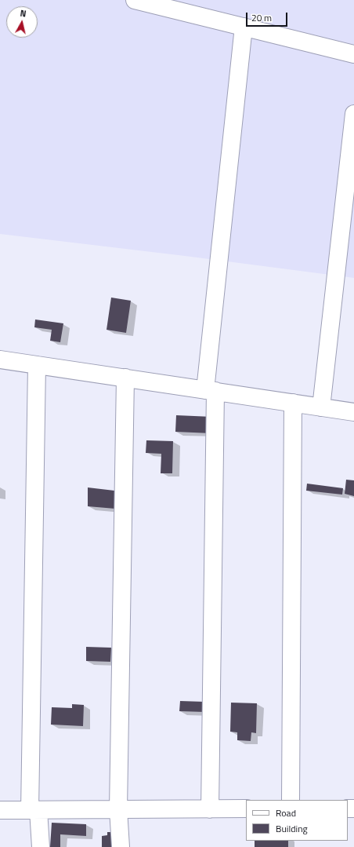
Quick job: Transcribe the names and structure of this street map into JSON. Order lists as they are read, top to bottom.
{
  "legend": ["Road", "Building"],
  "scale_bar": "20 m",
  "north": "top"
}
